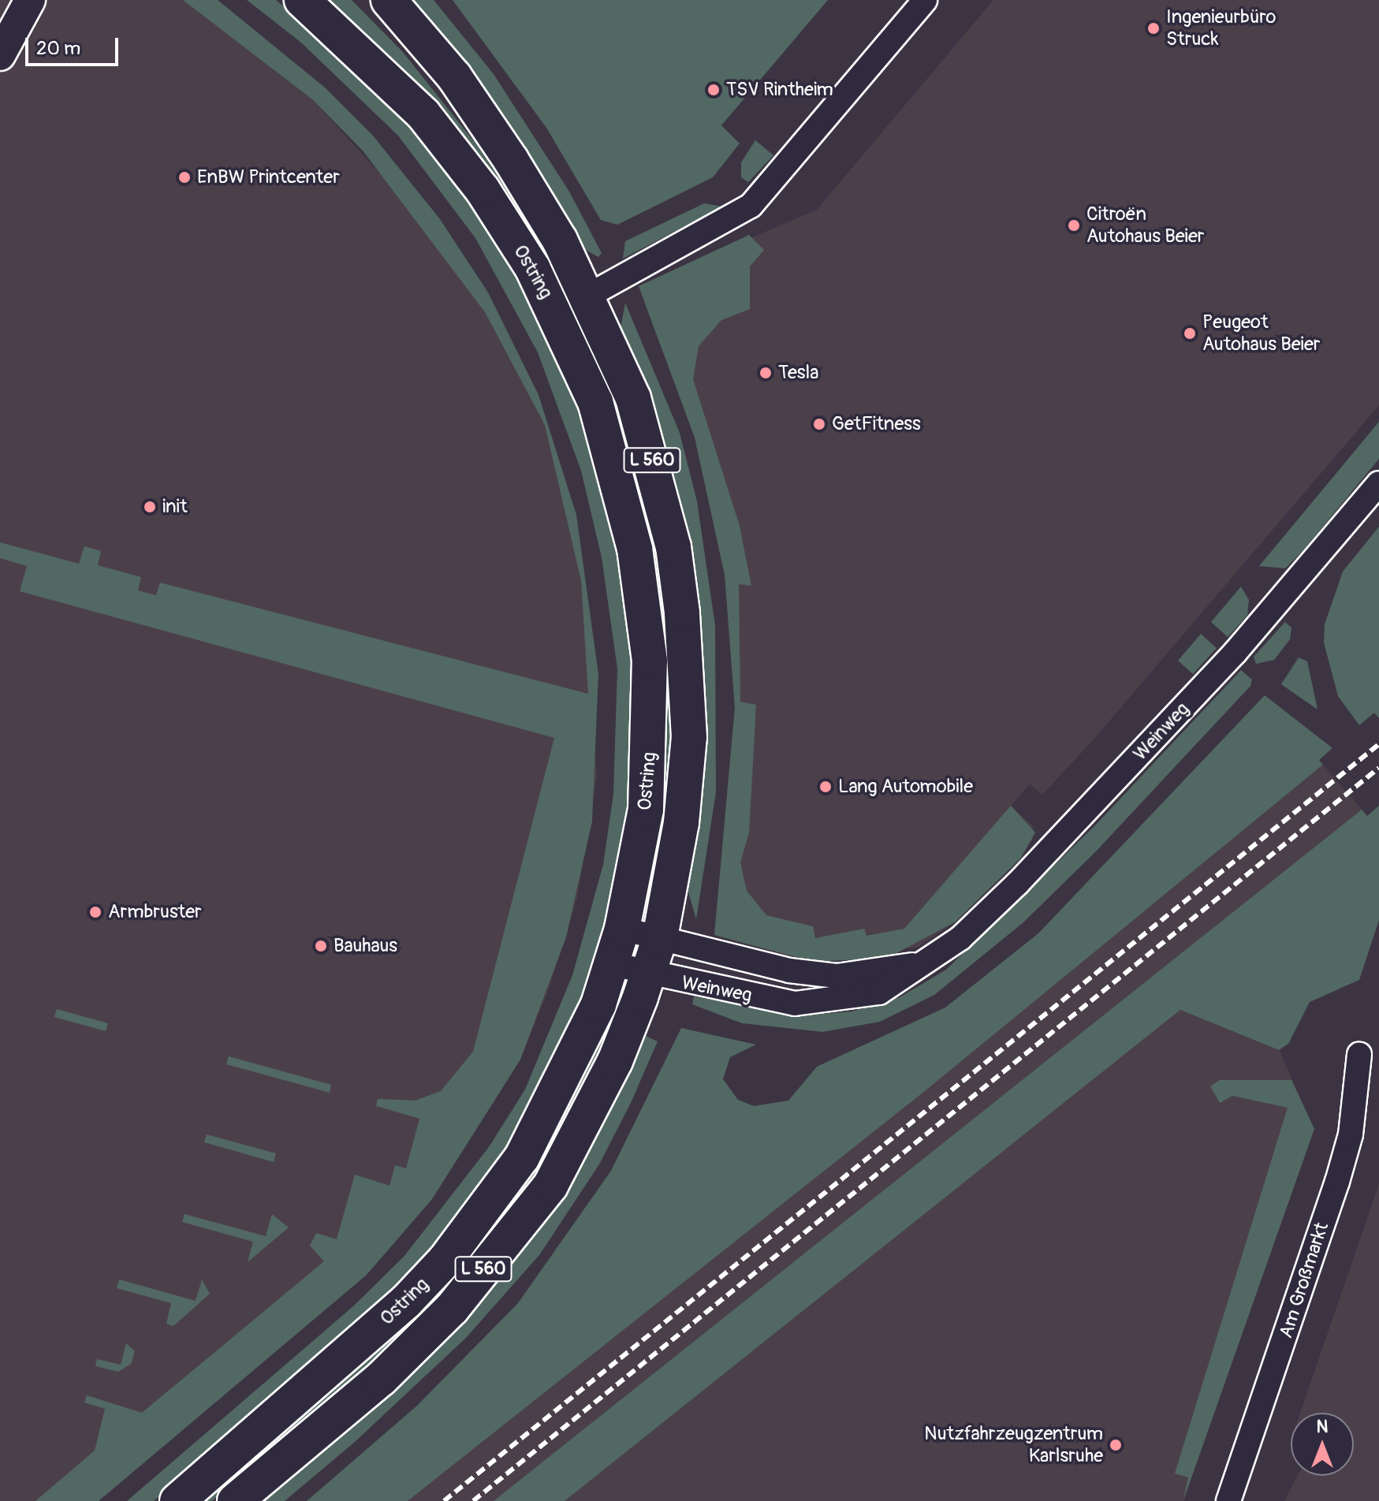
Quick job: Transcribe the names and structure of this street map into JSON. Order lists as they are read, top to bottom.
{
  "streets": {
    "main road": ["Ostring", "L 560"],
    "street": ["Weinweg", "Am Großmarkt"]
  },
  "crossings": [
    ["Ostring", "Weinweg"]
  ],
  "places": [
    "Ingenieurbüro Struck",
    "TSV Rintheim",
    "EnBW Printcenter",
    "Citroën Autohaus Beier",
    "Peugeot Autohaus Beier",
    "Tesla",
    "GetFitness",
    "init",
    "Lang Automobile",
    "Armbruster",
    "Bauhaus",
    "Nutzfahrzeugzentrum Karlsruhe"
  ],
  "scale_bar": "20 m",
  "north": "top"
}
